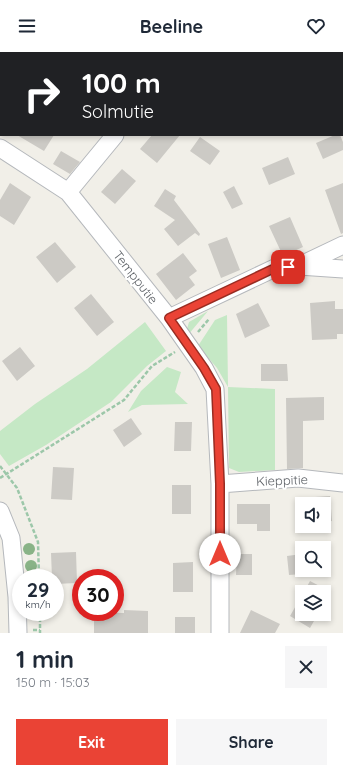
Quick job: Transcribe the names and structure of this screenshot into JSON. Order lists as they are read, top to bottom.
{
  "streets": {
    "street": ["Tempputie", "Kieppitie"]
  },
  "crossings": [
    ["Tempputie", "Kieppitie"]
  ],
  "page": {
    "header": "Beeline",
    "turn": ["100 m", "Solmutie"],
    "speed": "29 km/h",
    "limit": "30",
    "heading": ["1 min", "150 m · 15:03"],
    "buttons": ["Exit", "Share"]
  }
}
